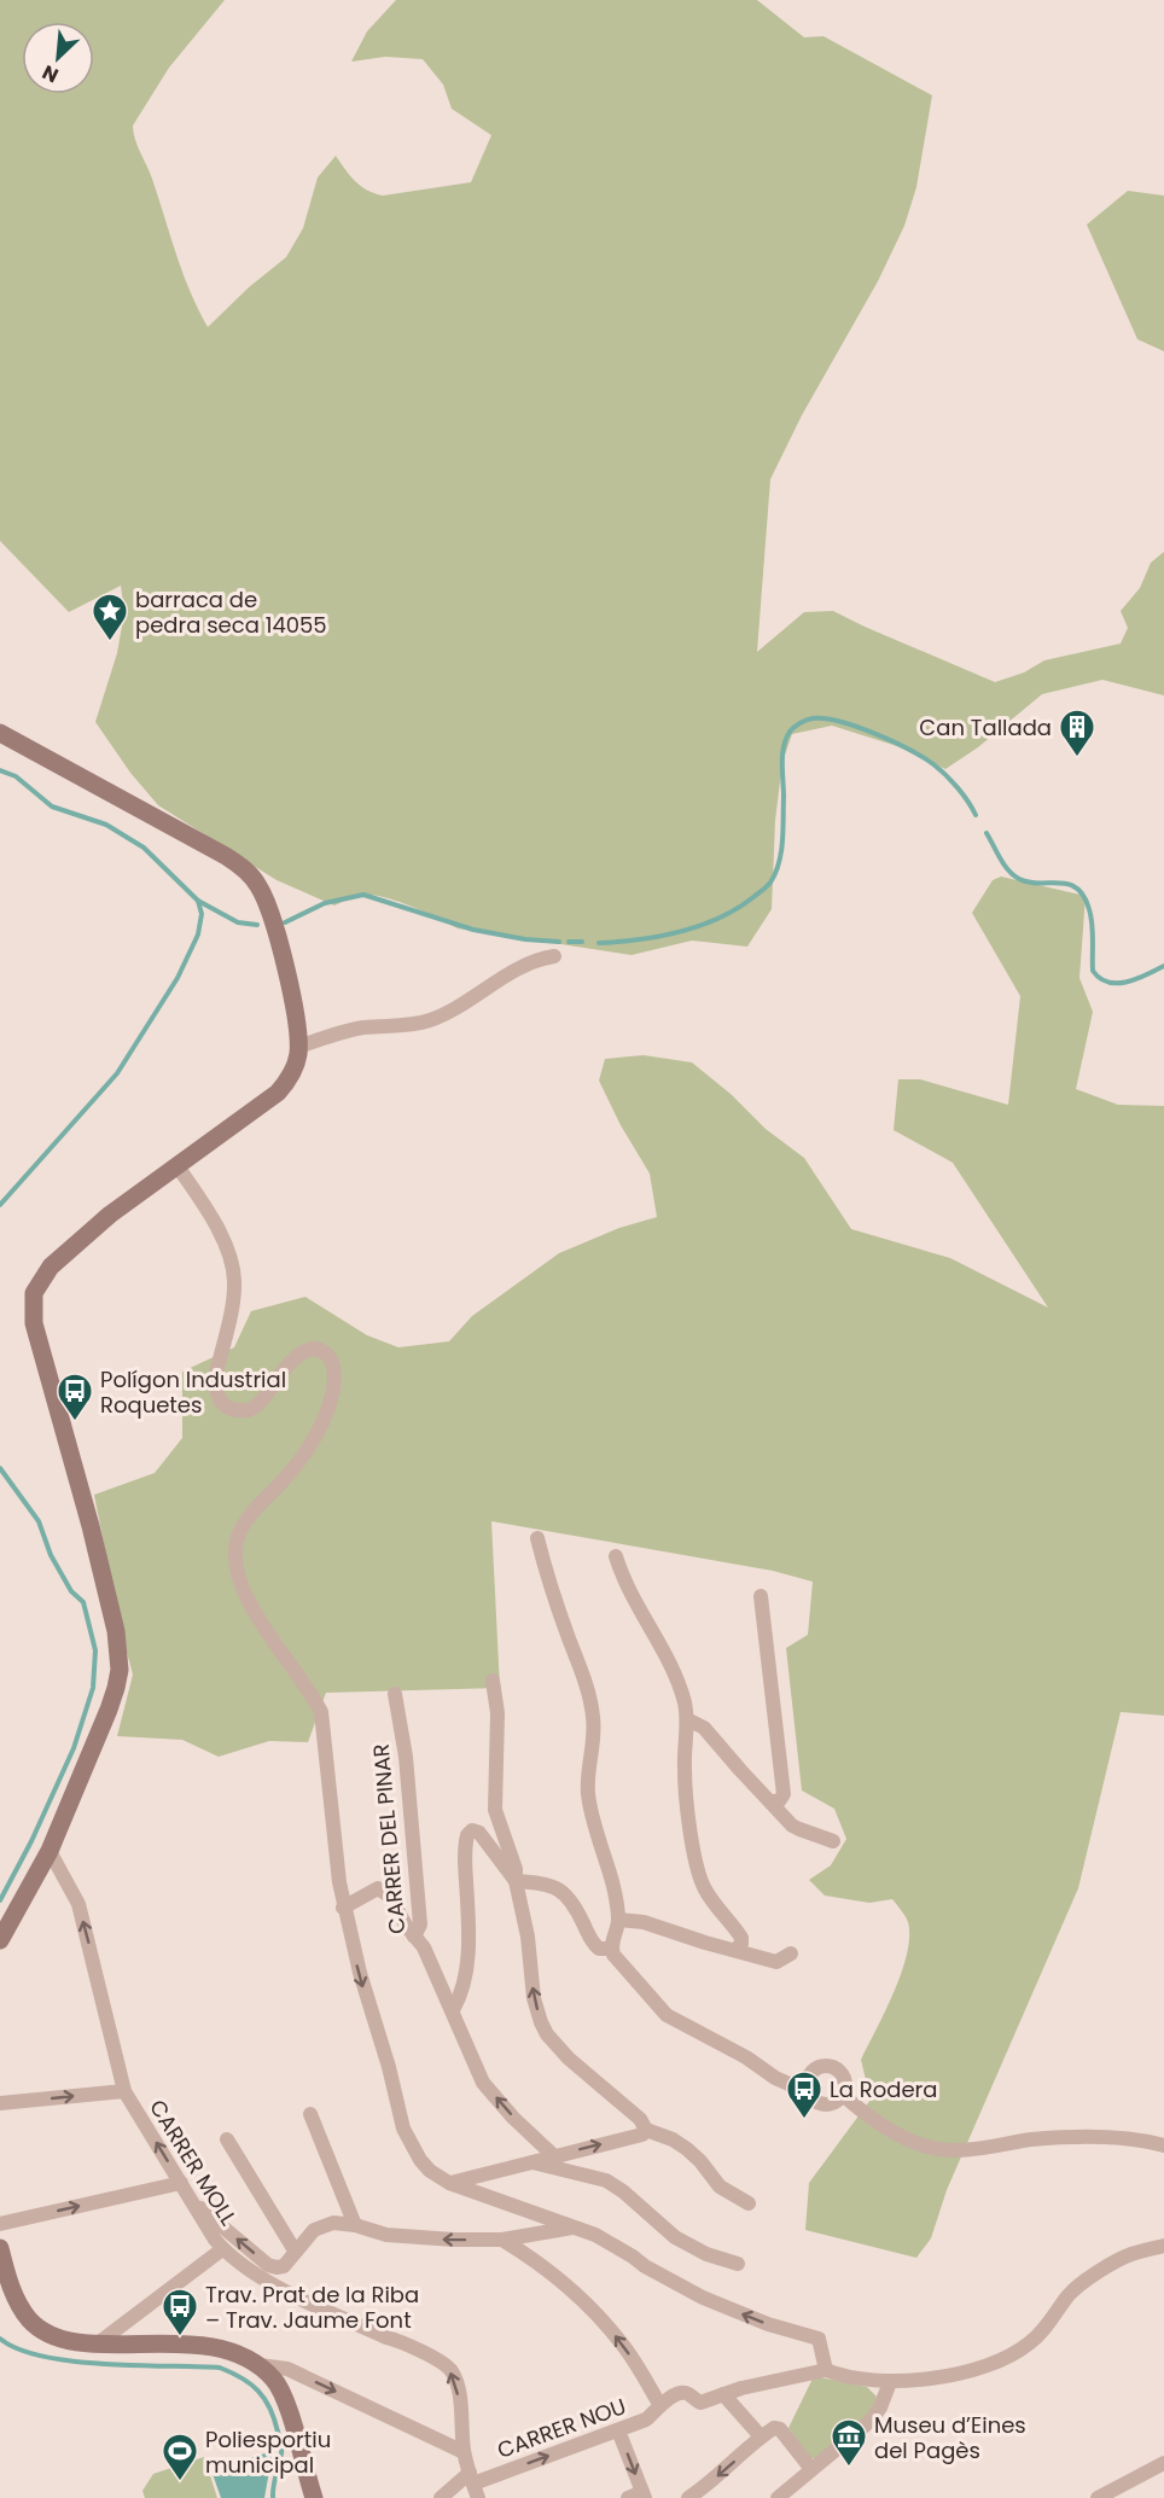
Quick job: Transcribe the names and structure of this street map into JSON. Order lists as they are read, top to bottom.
{
  "streets": {
    "street": ["CARRER DEL PINAR", "CARRER MOLL", "CARRER NOU"]
  },
  "crossings": [
    ["CARRER MOLL", "CARRER NOU"]
  ],
  "one_way": ["CARRER NOU"],
  "places": {
    "place": ["barraca de pedra seca 14055"],
    "building": ["Can Tallada"],
    "bus stop": ["Polígon Industrial Roquetes", "La Rodera", "Trav. Prat de la Riba – Trav. Jaume Font"],
    "museum": ["Museu d’Eines del Pagès"],
    "sports": ["Poliesportiu municipal"]
  },
  "north": "bottom left"
}
